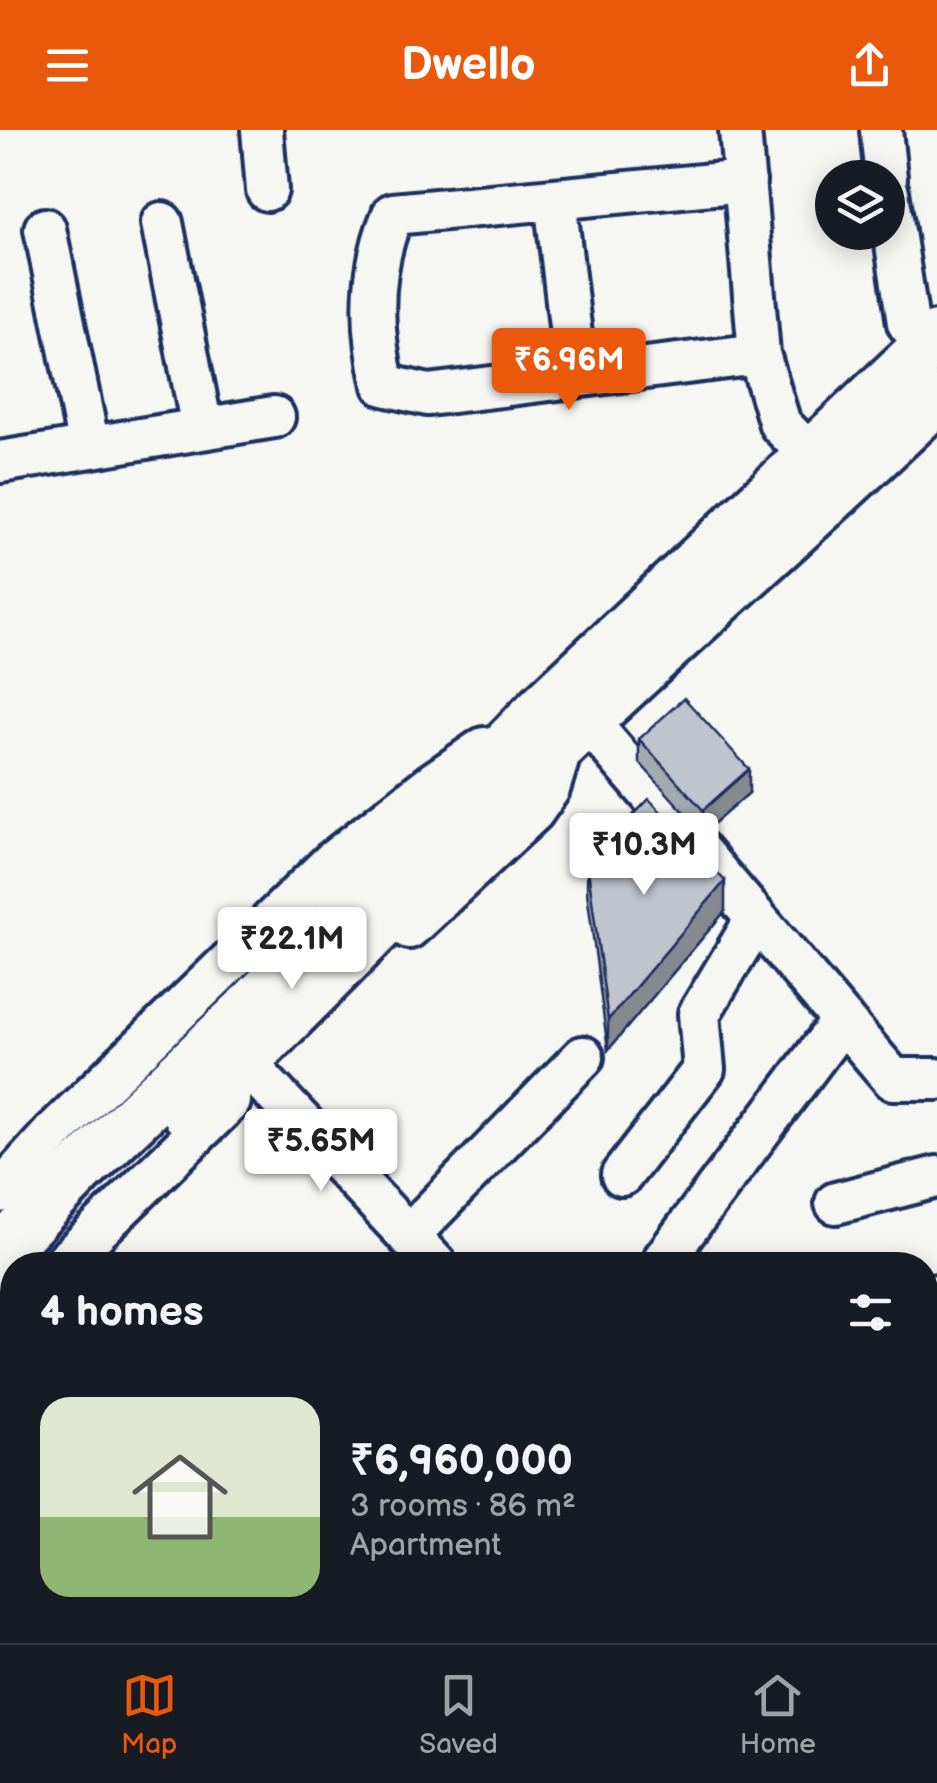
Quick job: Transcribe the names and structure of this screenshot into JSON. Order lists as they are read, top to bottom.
{
  "page": {
    "header": "Dwello",
    "price": [
      "₹6.96M",
      "₹10.3M",
      "₹22.1M",
      "₹5.65M"
    ],
    "heading": "4 homes",
    "list": [
      {
        "name": "₹6,960,000",
        "note": "3 rooms · 86 m² · Apartment"
      }
    ],
    "tabs": ["Map", "Saved", "Home"]
  }
}
